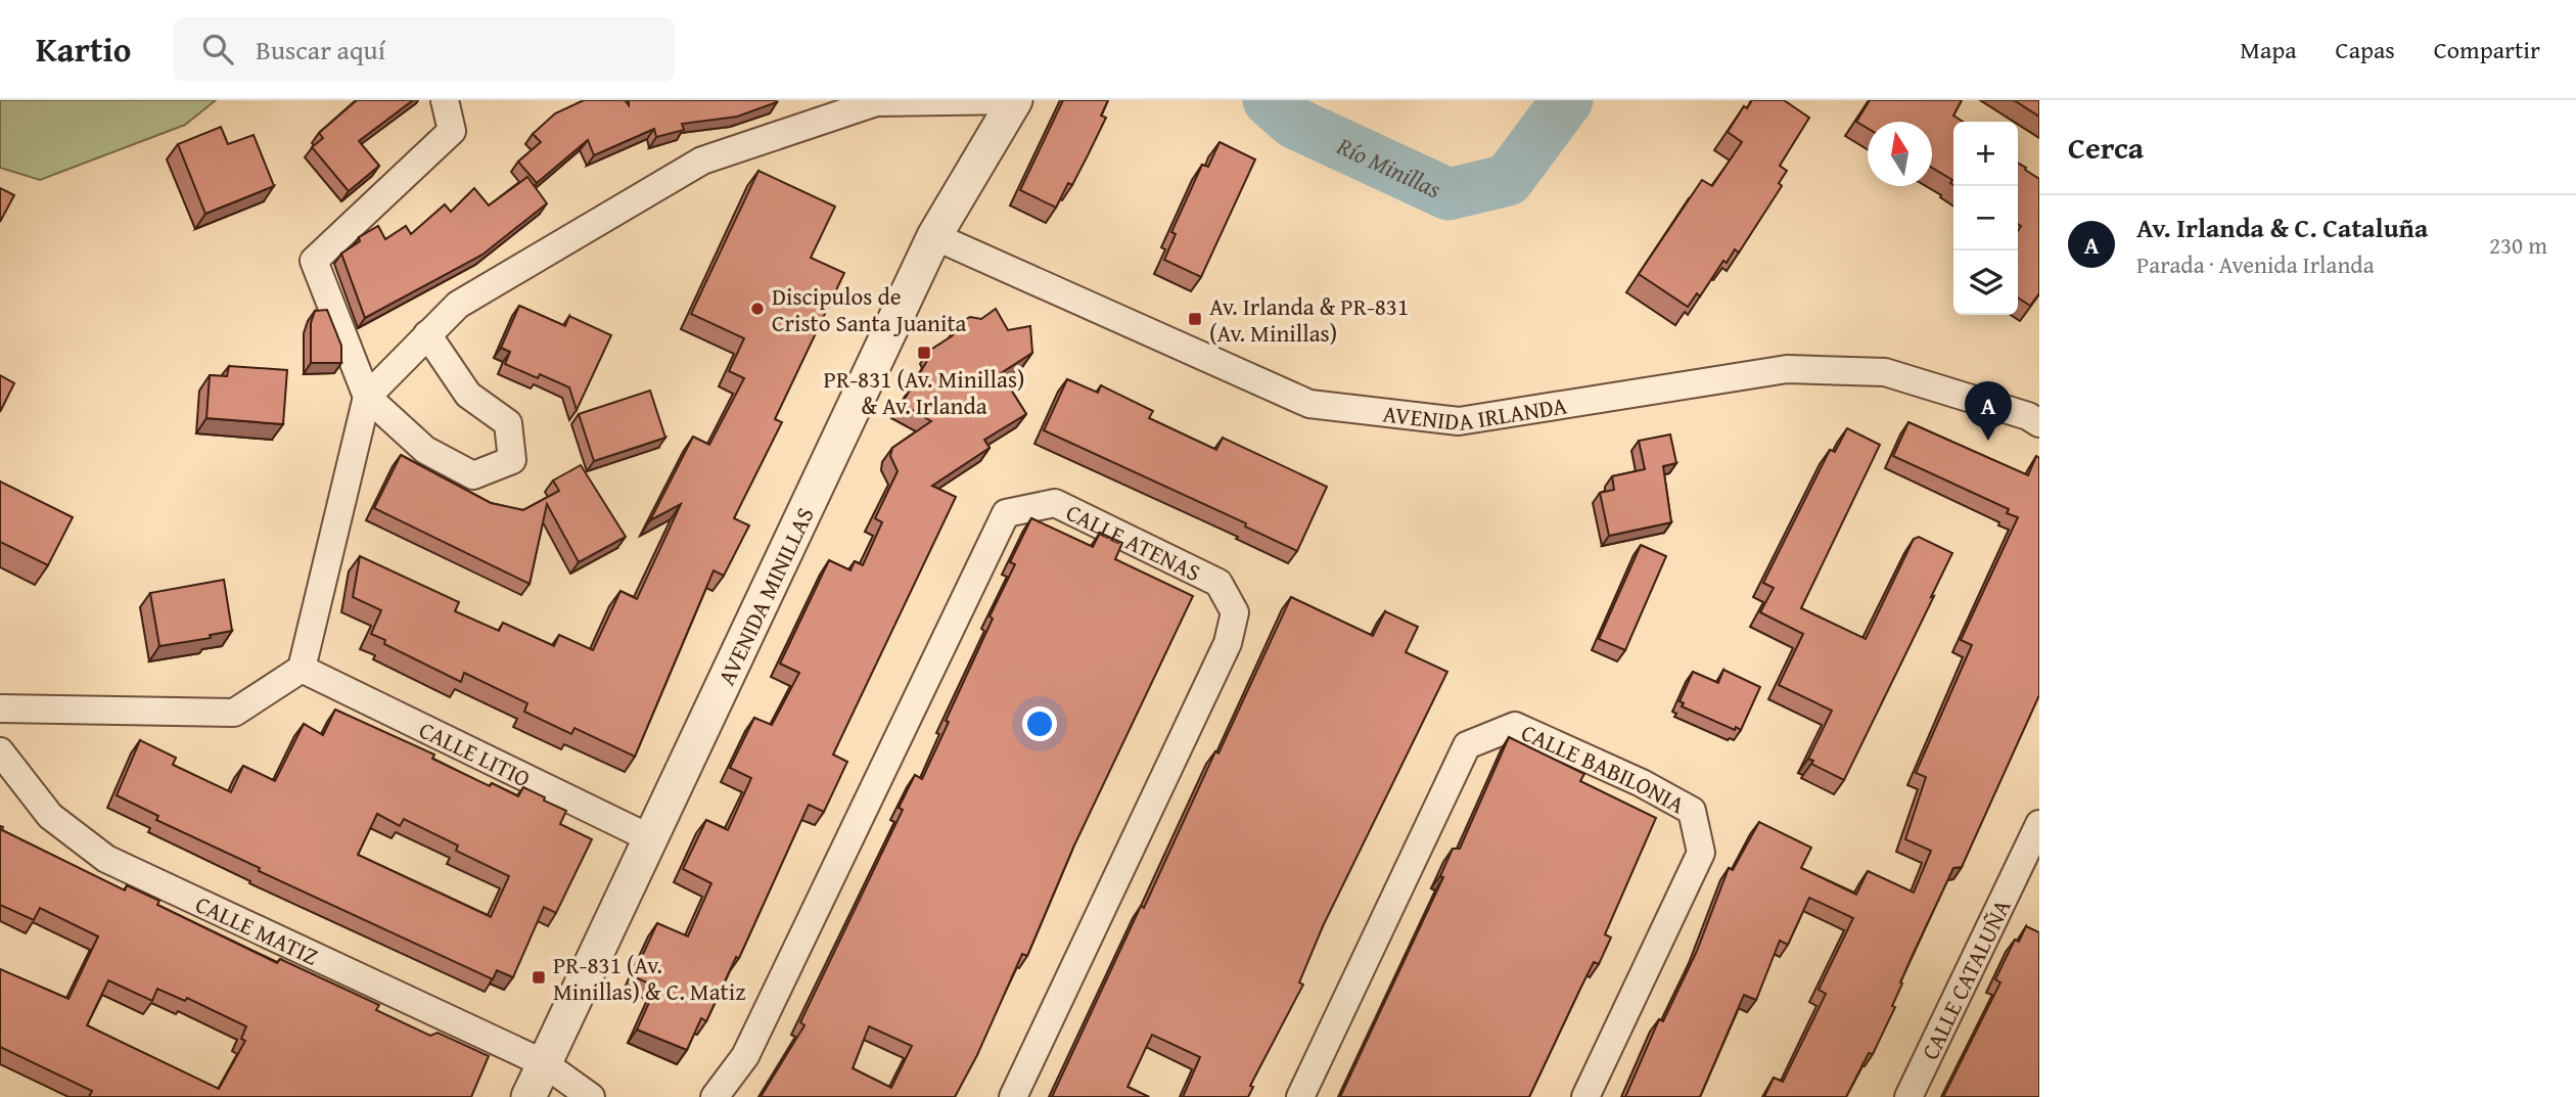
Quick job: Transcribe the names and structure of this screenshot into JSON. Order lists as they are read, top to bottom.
{
  "streets": {
    "street": [
      "AVENIDA IRLANDA",
      "CALLE ATENAS",
      "AVENIDA MINILLAS",
      "CALLE LITIO",
      "CALLE BABILONIA",
      "CALLE MATIZ",
      "CALLE CATALUÑA"
    ]
  },
  "crossings": [
    ["AVENIDA IRLANDA", "AVENIDA MINILLAS"],
    ["AVENIDA MINILLAS", "CALLE LITIO"],
    ["AVENIDA MINILLAS", "CALLE MATIZ"]
  ],
  "water": ["Río Minillas"],
  "places": {
    "other": ["Discipulos de Cristo Santa Juanita"],
    "transit": ["Av. Irlanda & PR-831 (Av. Minillas)", "PR-831 (Av. Minillas) & Av. Irlanda", "PR-831 (Av. Minillas) & C. Matiz"]
  },
  "north": "top",
  "page": {
    "header": "Kartio",
    "search": "Buscar aquí",
    "nav": ["Mapa", "Capas", "Compartir"],
    "heading": "Cerca",
    "map_buttons": ["+", "−"],
    "list": [
      {
        "mark": "A",
        "name": "Av. Irlanda & C. Cataluña",
        "note": "Parada · Avenida Irlanda",
        "value": "230 m"
      }
    ],
    "pins": "A"
  }
}
